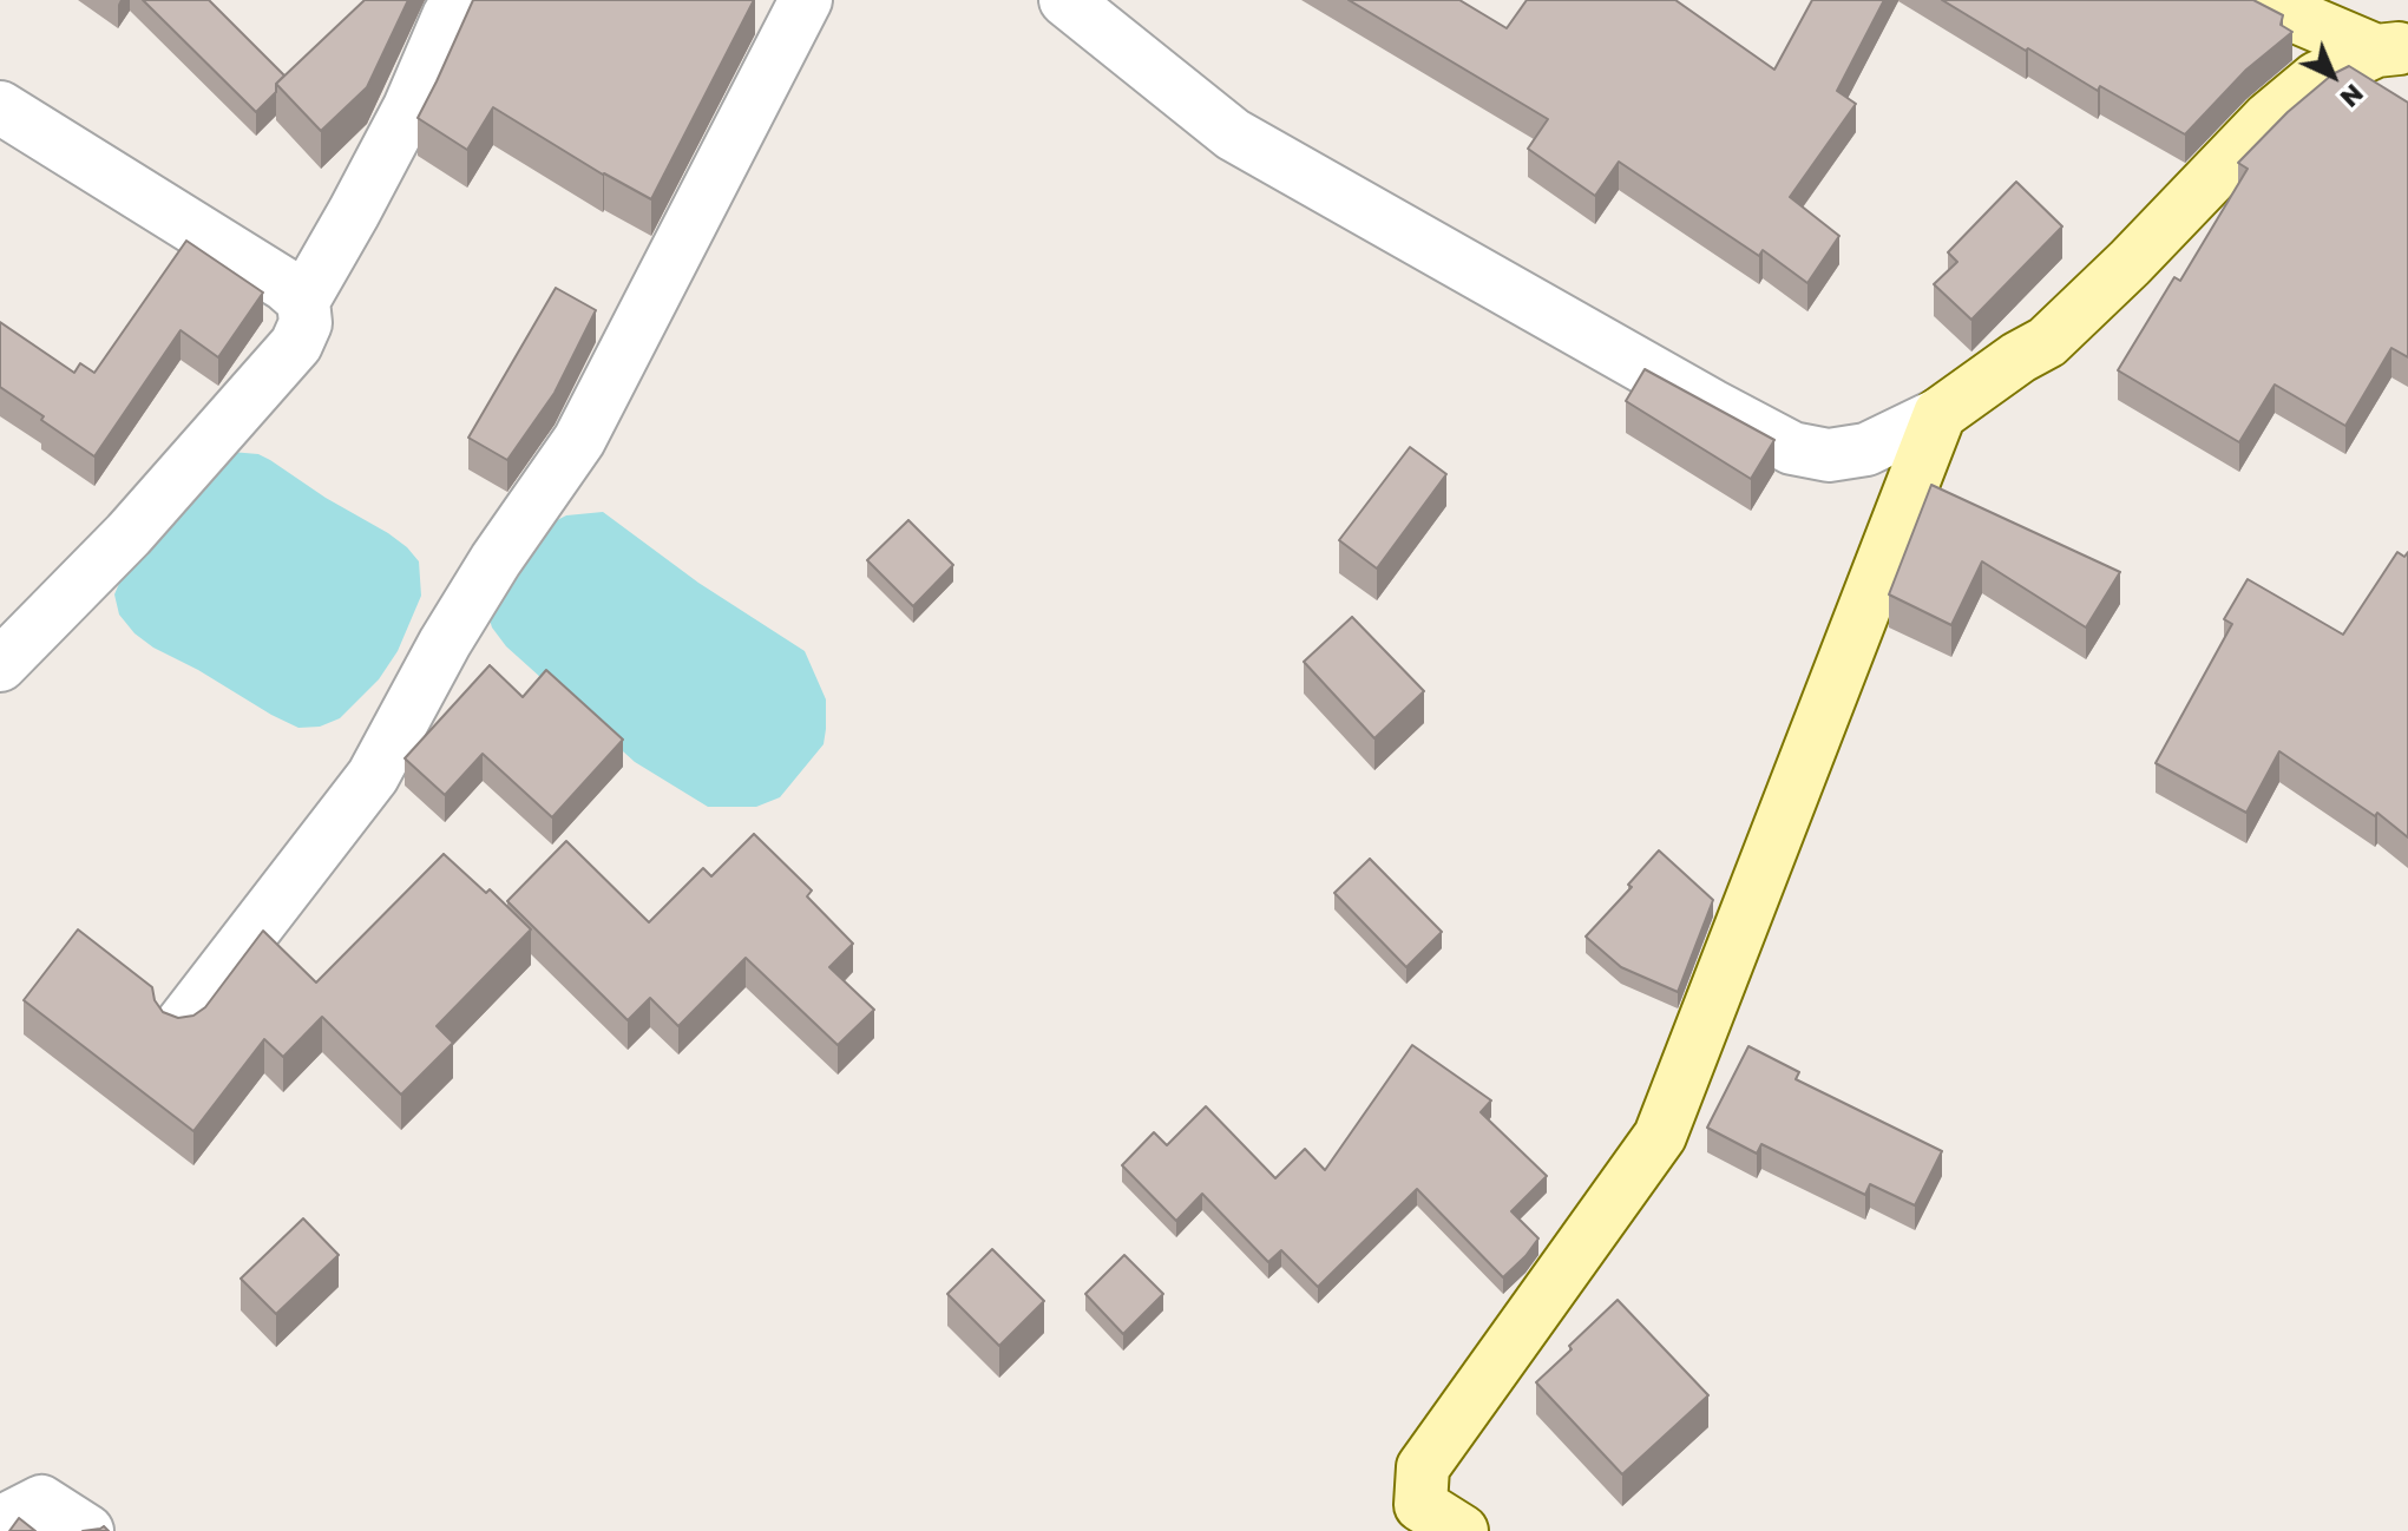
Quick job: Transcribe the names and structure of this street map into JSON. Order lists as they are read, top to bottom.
{
  "north": "bottom right"
}
